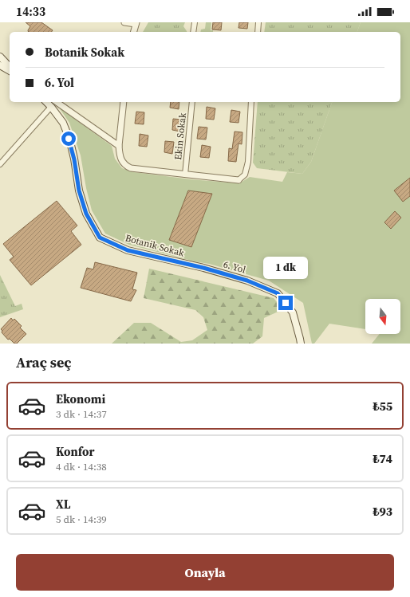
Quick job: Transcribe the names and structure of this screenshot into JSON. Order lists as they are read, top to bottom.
{
  "streets": {
    "main road": ["Botanik Sokak", "6. Yol"],
    "street": ["Ekin Sokak"]
  },
  "crossings": [
    ["Botanik Sokak", "6. Yol"]
  ],
  "north": "bottom",
  "page": {
    "status": "14:33",
    "banner": ["Botanik Sokak", "6. Yol"],
    "bubble": "1 dk",
    "heading": "Araç seç",
    "list": [
      {
        "name": "Ekonomi",
        "note": "3 dk · 14:37",
        "value": "₺55"
      },
      {
        "name": "Konfor",
        "note": "4 dk · 14:38",
        "value": "₺74"
      },
      {
        "name": "XL",
        "note": "5 dk · 14:39",
        "value": "₺93"
      }
    ],
    "buttons": "Onayla"
  }
}
